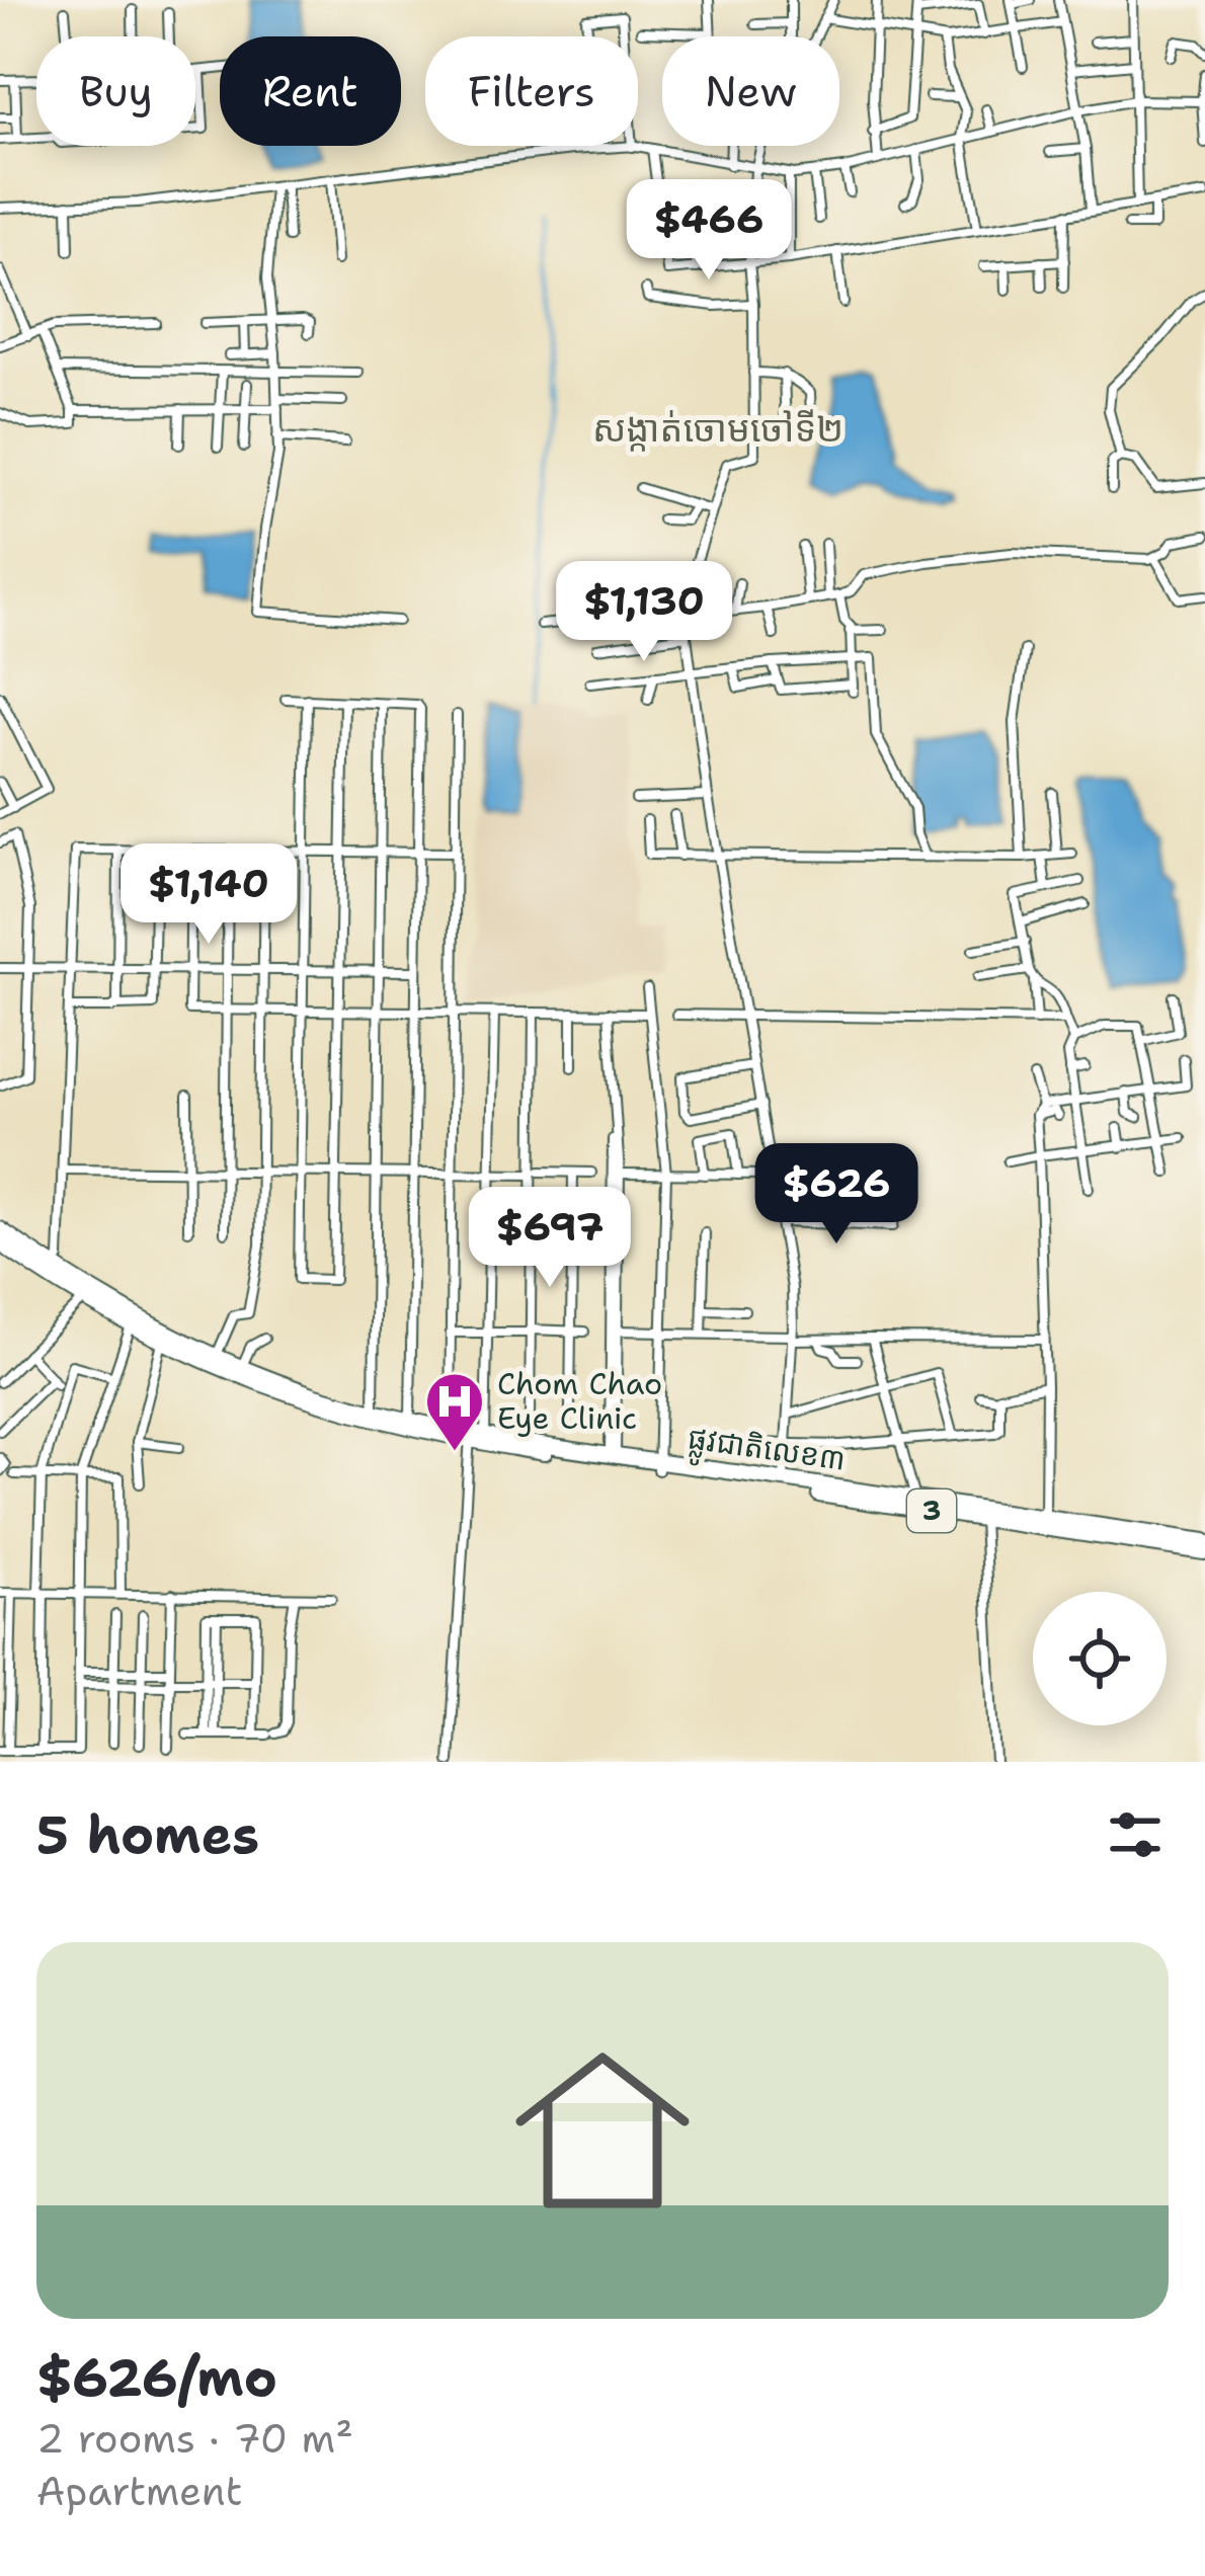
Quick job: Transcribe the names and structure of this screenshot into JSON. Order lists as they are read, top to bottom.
{
  "streets": {
    "highway": ["ផ្លូវជាតិលេខ៣", "3"]
  },
  "districts": ["សង្កាត់ចោមចៅទី២"],
  "places": {
    "hospital": ["Chom Chao Eye Clinic"]
  },
  "page": {
    "chip": [
      "Buy",
      "Rent",
      "Filters",
      "New"
    ],
    "price": [
      "$466",
      "$1,130",
      "$1,140",
      "$626",
      "$697"
    ],
    "heading": "5 homes",
    "list": [
      {
        "name": "$626/mo",
        "note": "2 rooms · 70 m² · Apartment"
      }
    ]
  }
}
